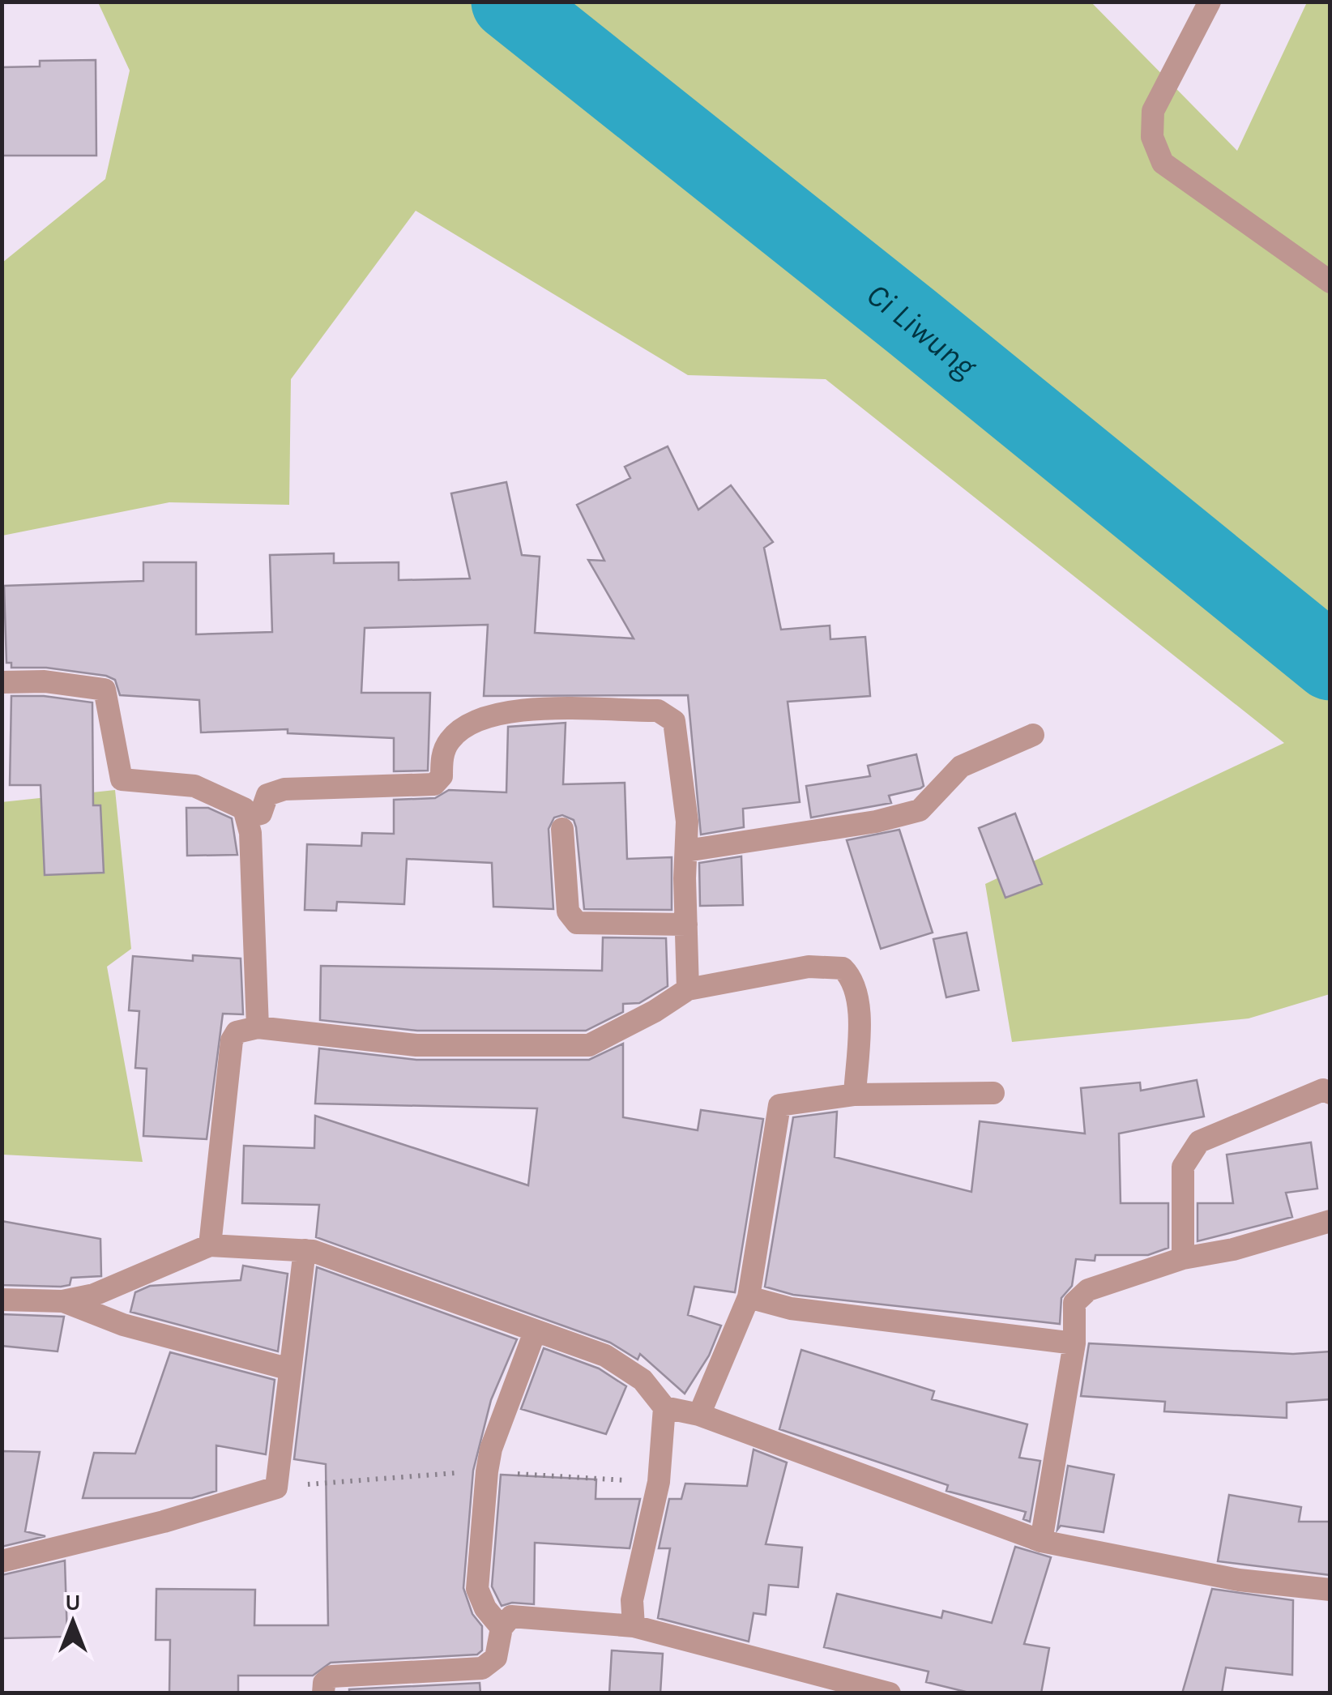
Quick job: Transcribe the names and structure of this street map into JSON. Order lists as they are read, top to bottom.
{
  "water": ["Ci Liwung"],
  "north": "top"
}
